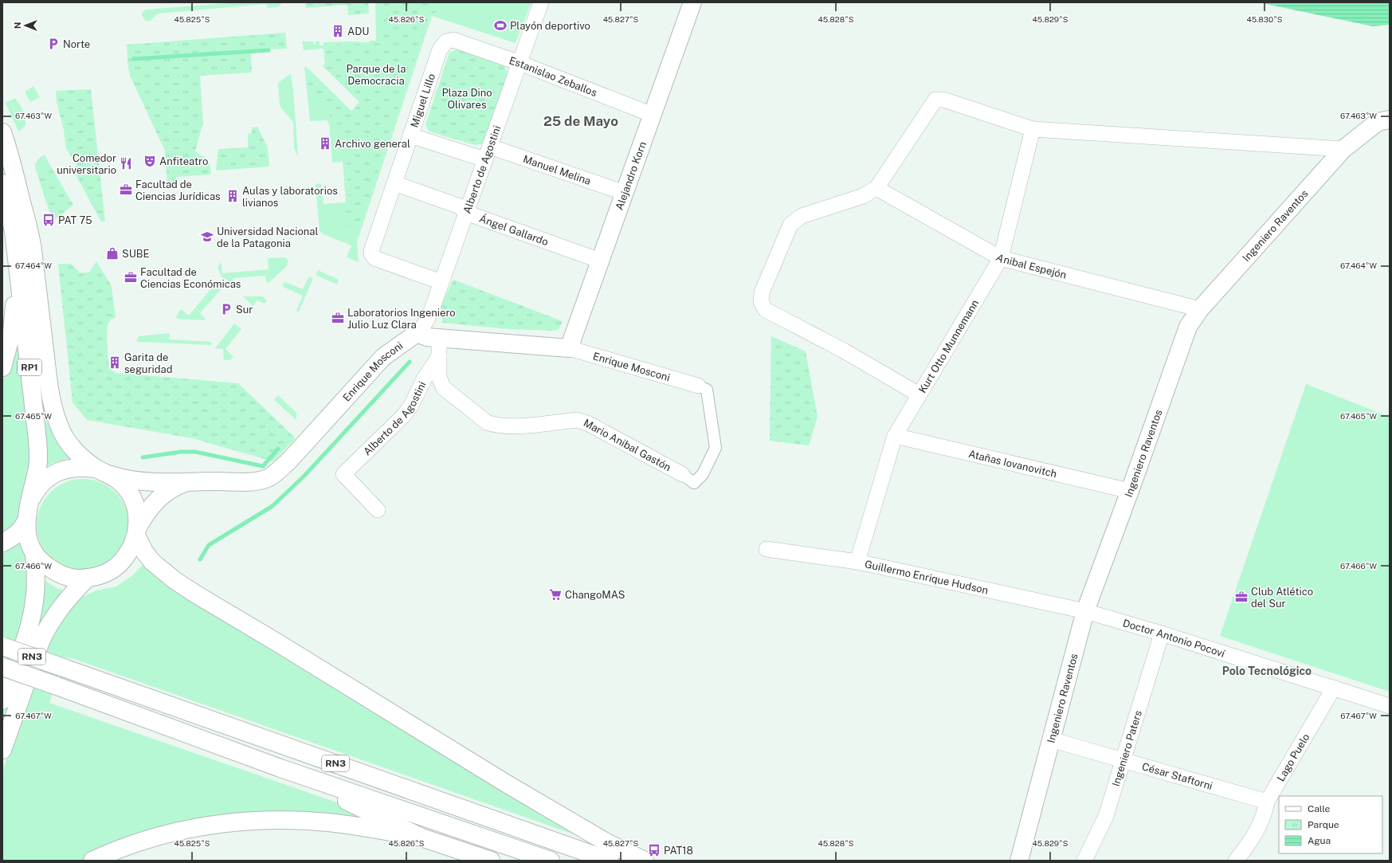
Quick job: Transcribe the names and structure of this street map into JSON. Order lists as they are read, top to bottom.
{
  "streets": {
    "main road": [
      "Alejandro Korn",
      "Ingeniero Raventos",
      "Enrique Mosconi",
      "RP1",
      "RN3"
    ],
    "street": [
      "Estanislao Zeballos",
      "Miguel Lillo",
      "Alberto de Agostini",
      "Manuel Melina",
      "Ángel Gallardo",
      "Anibal Espejón",
      "Kurt Otto Munnemann",
      "Mario Anibal Gastón",
      "Atañas Iovanovitch",
      "Guillermo Enrique Hudson",
      "Doctor Antonio Pocoví",
      "Ingeniero Paters",
      "Lago Puelo",
      "César Staftorni"
    ]
  },
  "crossings": [
    ["Estanislao Zeballos", "Miguel Lillo"],
    ["Estanislao Zeballos", "Alberto de Agostini"],
    ["Estanislao Zeballos", "Alejandro Korn"],
    ["Miguel Lillo", "Alberto de Agostini"],
    ["Miguel Lillo", "Manuel Melina"],
    ["Miguel Lillo", "Ángel Gallardo"],
    ["Alberto de Agostini", "Manuel Melina"],
    ["Alberto de Agostini", "Ángel Gallardo"],
    ["Alberto de Agostini", "Enrique Mosconi"],
    ["Alberto de Agostini", "Mario Anibal Gastón"],
    ["Manuel Melina", "Alejandro Korn"],
    ["Alejandro Korn", "Ángel Gallardo"],
    ["Alejandro Korn", "Enrique Mosconi"],
    ["Ingeniero Raventos", "Anibal Espejón"],
    ["Ingeniero Raventos", "Atañas Iovanovitch"],
    ["Ingeniero Raventos", "Guillermo Enrique Hudson"],
    ["Ingeniero Raventos", "Doctor Antonio Pocoví"],
    ["Ingeniero Raventos", "César Staftorni"],
    ["Anibal Espejón", "Kurt Otto Munnemann"],
    ["Kurt Otto Munnemann", "Atañas Iovanovitch"],
    ["Kurt Otto Munnemann", "Guillermo Enrique Hudson"],
    ["Enrique Mosconi", "RP1"],
    ["Enrique Mosconi", "Mario Anibal Gastón"],
    ["Guillermo Enrique Hudson", "Doctor Antonio Pocoví"],
    ["Doctor Antonio Pocoví", "Ingeniero Paters"],
    ["Doctor Antonio Pocoví", "Lago Puelo"],
    ["Ingeniero Paters", "César Staftorni"],
    ["Lago Puelo", "César Staftorni"]
  ],
  "districts": ["25 de Mayo", "Polo Tecnológico"],
  "parks": ["Parque de la Democracia", "Plaza Dino Olivares"],
  "places": {
    "sports": ["Playón deportivo"],
    "building": [
      "ADU",
      "Archivo general",
      "Aulas y laboratorios livianos",
      "Garita de seguridad"
    ],
    "parking": ["Norte", "Sur"],
    "theatre": ["Anfiteatro"],
    "restaurant": ["Comedor universitario"],
    "office": [
      "Facultad de Ciencias Jurídicas",
      "Facultad de Ciencias Económicas",
      "Laboratorios Ingeniero Julio Luz Clara",
      "Club Atlético del Sur"
    ],
    "bus stop": ["PAT 75", "PAT18"],
    "school or university": ["Universidad Nacional de la Patagonia"],
    "shop": ["SUBE"],
    "supermarket": ["ChangoMAS"]
  },
  "legend": ["Calle", "Parque", "Agua"],
  "north": "left",
  "coordinates": [
    "45.825°S",
    "45.826°S",
    "45.827°S",
    "45.828°S",
    "45.829°S",
    "45.830°S",
    "67.463°W",
    "67.464°W",
    "67.465°W",
    "67.466°W",
    "67.467°W"
  ]
}
